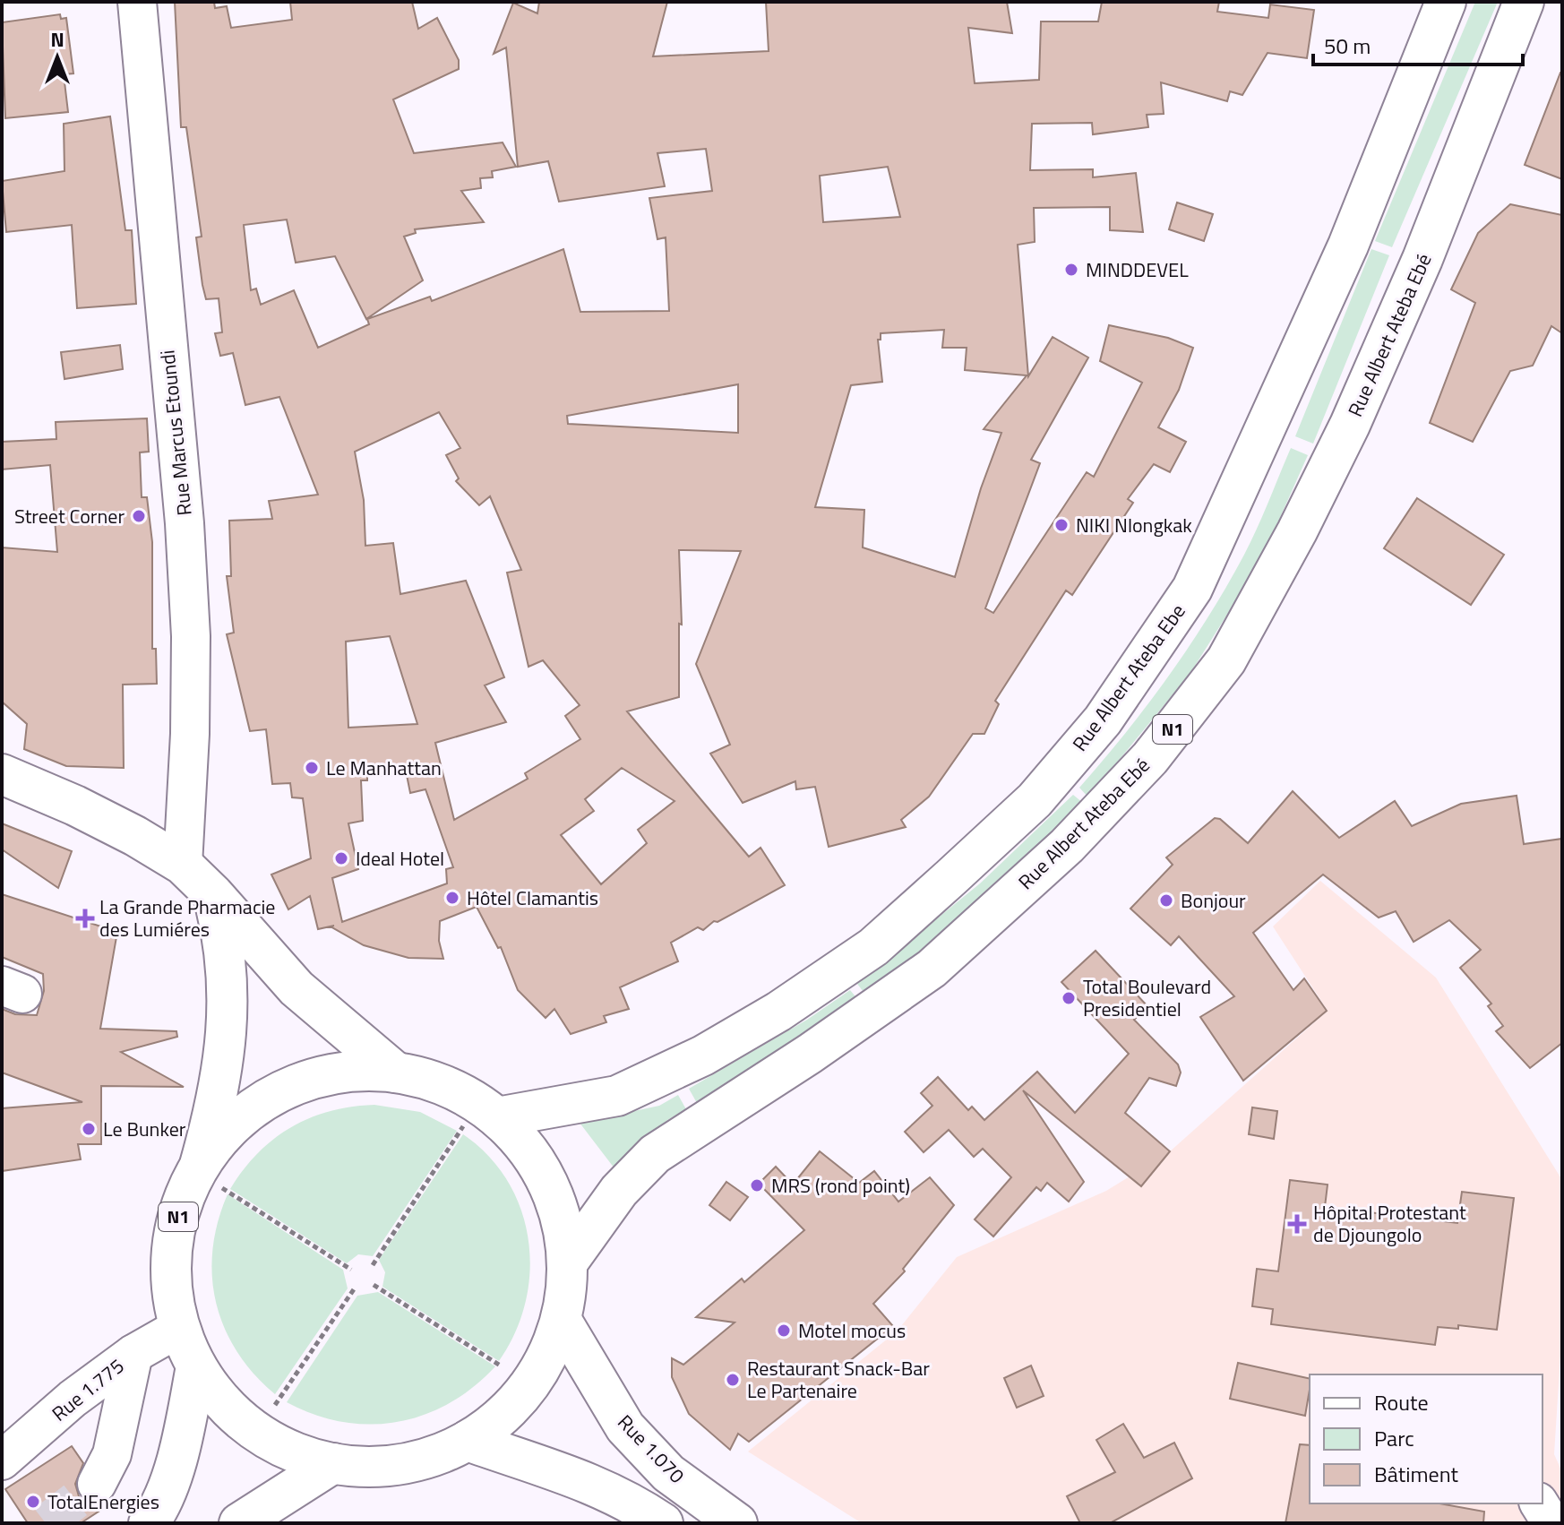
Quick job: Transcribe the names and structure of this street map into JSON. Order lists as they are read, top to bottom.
{
  "streets": {
    "main road": [
      "Rue Albert Ateba Ebé",
      "Rue Albert Ateba Ebe",
      "N1",
      "Rue 1.070"
    ],
    "street": ["Rue Marcus Etoundi", "Rue 1.775"]
  },
  "crossings": [
    ["Rue Albert Ateba Ebé", "N1"],
    ["Rue Albert Ateba Ebe", "N1"],
    ["N1", "Rue 1.775"],
    ["N1", "Rue 1.070"]
  ],
  "places": {
    "other": [
      "MINDDEVEL",
      "Street Corner",
      "NIKI Nlongkak",
      "Le Manhattan",
      "Ideal Hotel",
      "Hôtel Clamantis",
      "Bonjour",
      "Total Boulevard Presidentiel",
      "Le Bunker",
      "MRS (rond point)",
      "Motel mocus",
      "Restaurant Snack-Bar Le Partenaire",
      "TotalEnergies"
    ],
    "health": ["La Grande Pharmacie des Lumiéres", "Hôpital Protestant de Djoungolo"]
  },
  "legend": ["Route", "Parc", "Bâtiment"],
  "scale_bar": "50 m",
  "north": "top"
}
